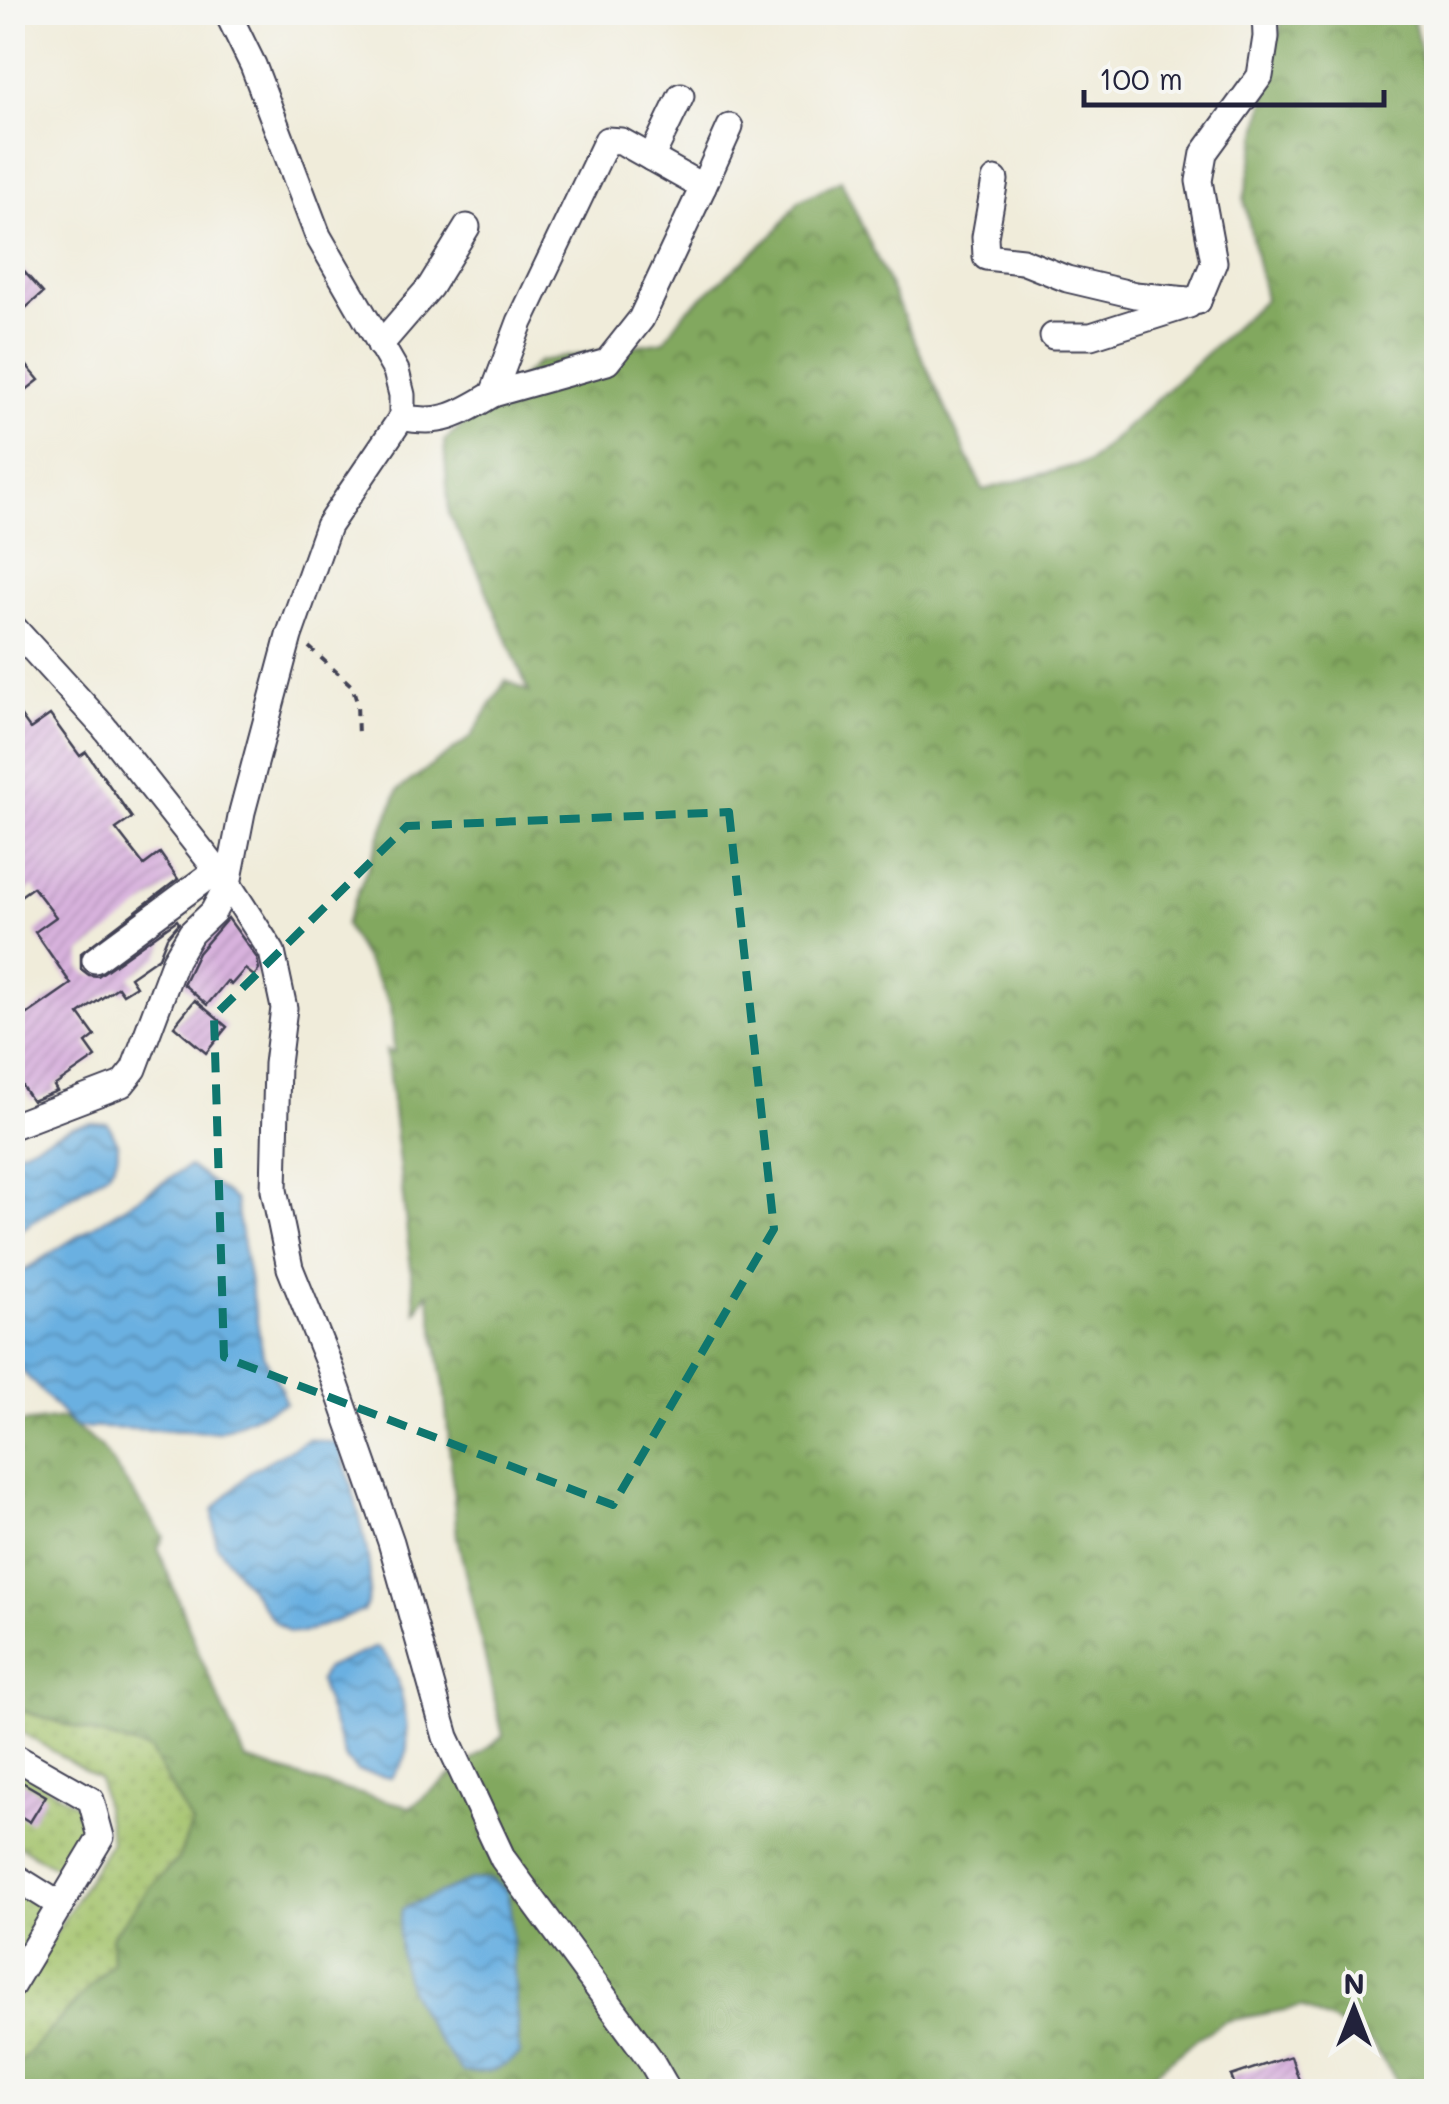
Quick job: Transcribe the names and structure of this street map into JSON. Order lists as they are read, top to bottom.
{
  "scale_bar": "100 m",
  "north": "top"
}
